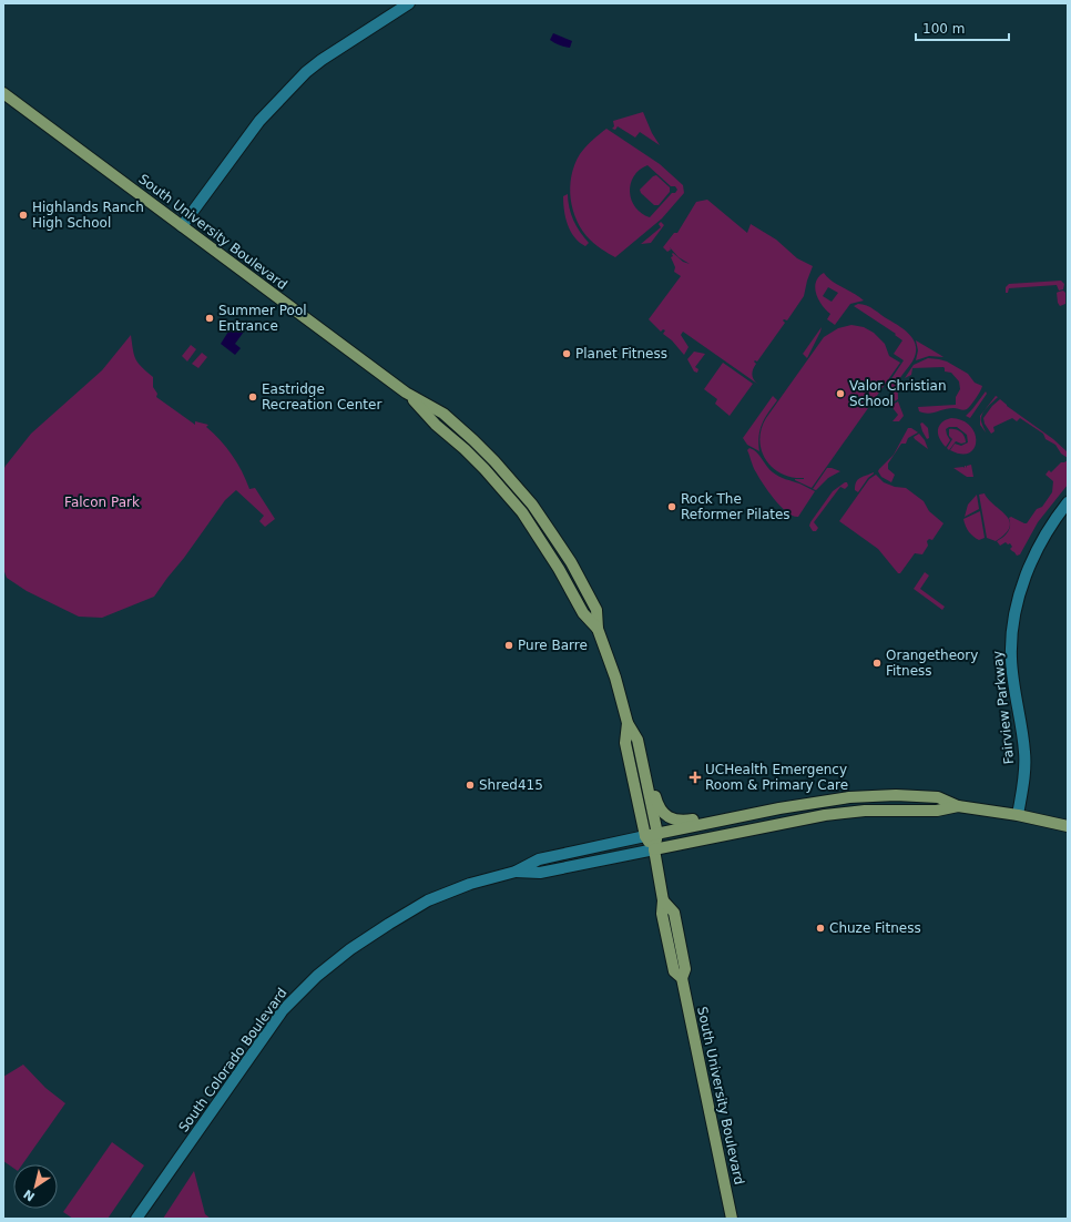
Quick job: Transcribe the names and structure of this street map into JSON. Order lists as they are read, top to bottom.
{
  "streets": {
    "main road": ["South University Boulevard", "Fairview Parkway", "South Colorado Boulevard"]
  },
  "crossings": [
    ["South University Boulevard", "South Colorado Boulevard"]
  ],
  "parks": ["Falcon Park"],
  "places": {
    "other": [
      "Highlands Ranch High School",
      "Summer Pool Entrance",
      "Planet Fitness",
      "Valor Christian School",
      "Eastridge Recreation Center",
      "Rock The Reformer Pilates",
      "Pure Barre",
      "Orangetheory Fitness",
      "Shred415",
      "Chuze Fitness"
    ],
    "health": ["UCHealth Emergency Room & Primary Care"]
  },
  "scale_bar": "100 m",
  "north": "bottom left"
}
